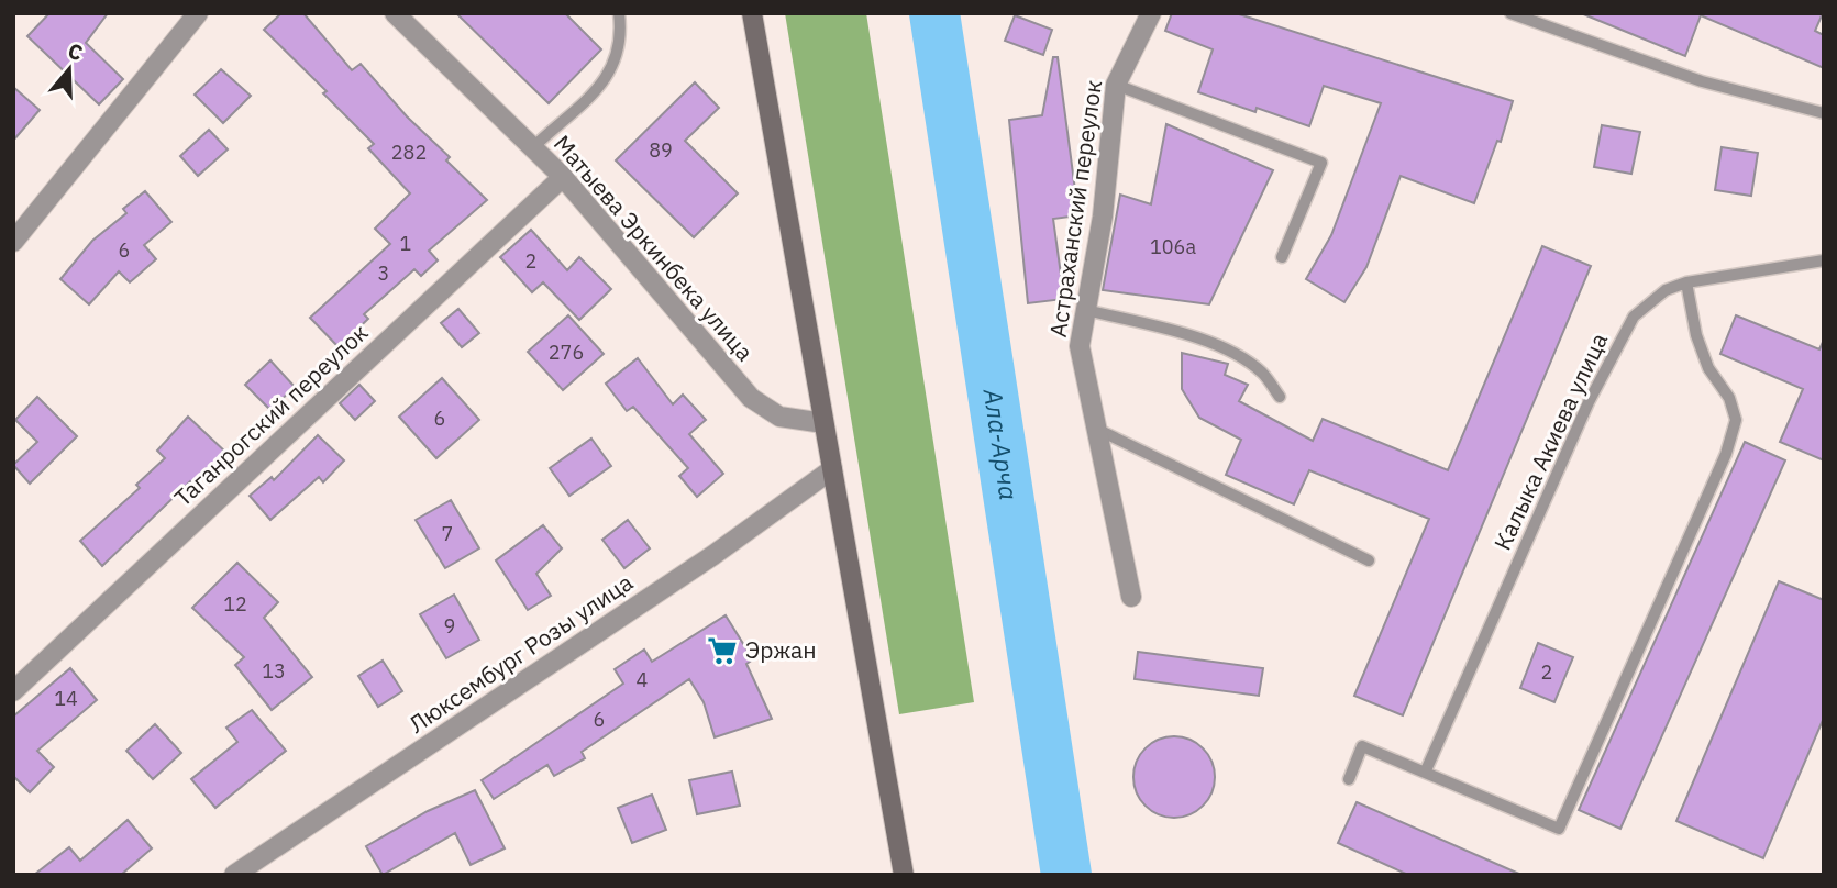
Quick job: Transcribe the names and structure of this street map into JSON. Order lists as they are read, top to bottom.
{
  "streets": {
    "street": [
      "Астраханский переулок",
      "Матыева Эркинбека улица",
      "Таганрогский переулок",
      "Люксембург Розы улица"
    ],
    "lane": ["Калыка Акиева улица"]
  },
  "crossings": [
    ["Матыева Эркинбека улица", "Таганрогский переулок"]
  ],
  "water": ["Ала-Арча"],
  "places": {
    "supermarket": ["Эржан"]
  },
  "house_numbers": [
    "89",
    "282",
    "1",
    "106a",
    "6",
    "2",
    "3",
    "276",
    "6",
    "7",
    "12",
    "9",
    "13",
    "2",
    "4",
    "14",
    "6"
  ],
  "north": "top"
}
